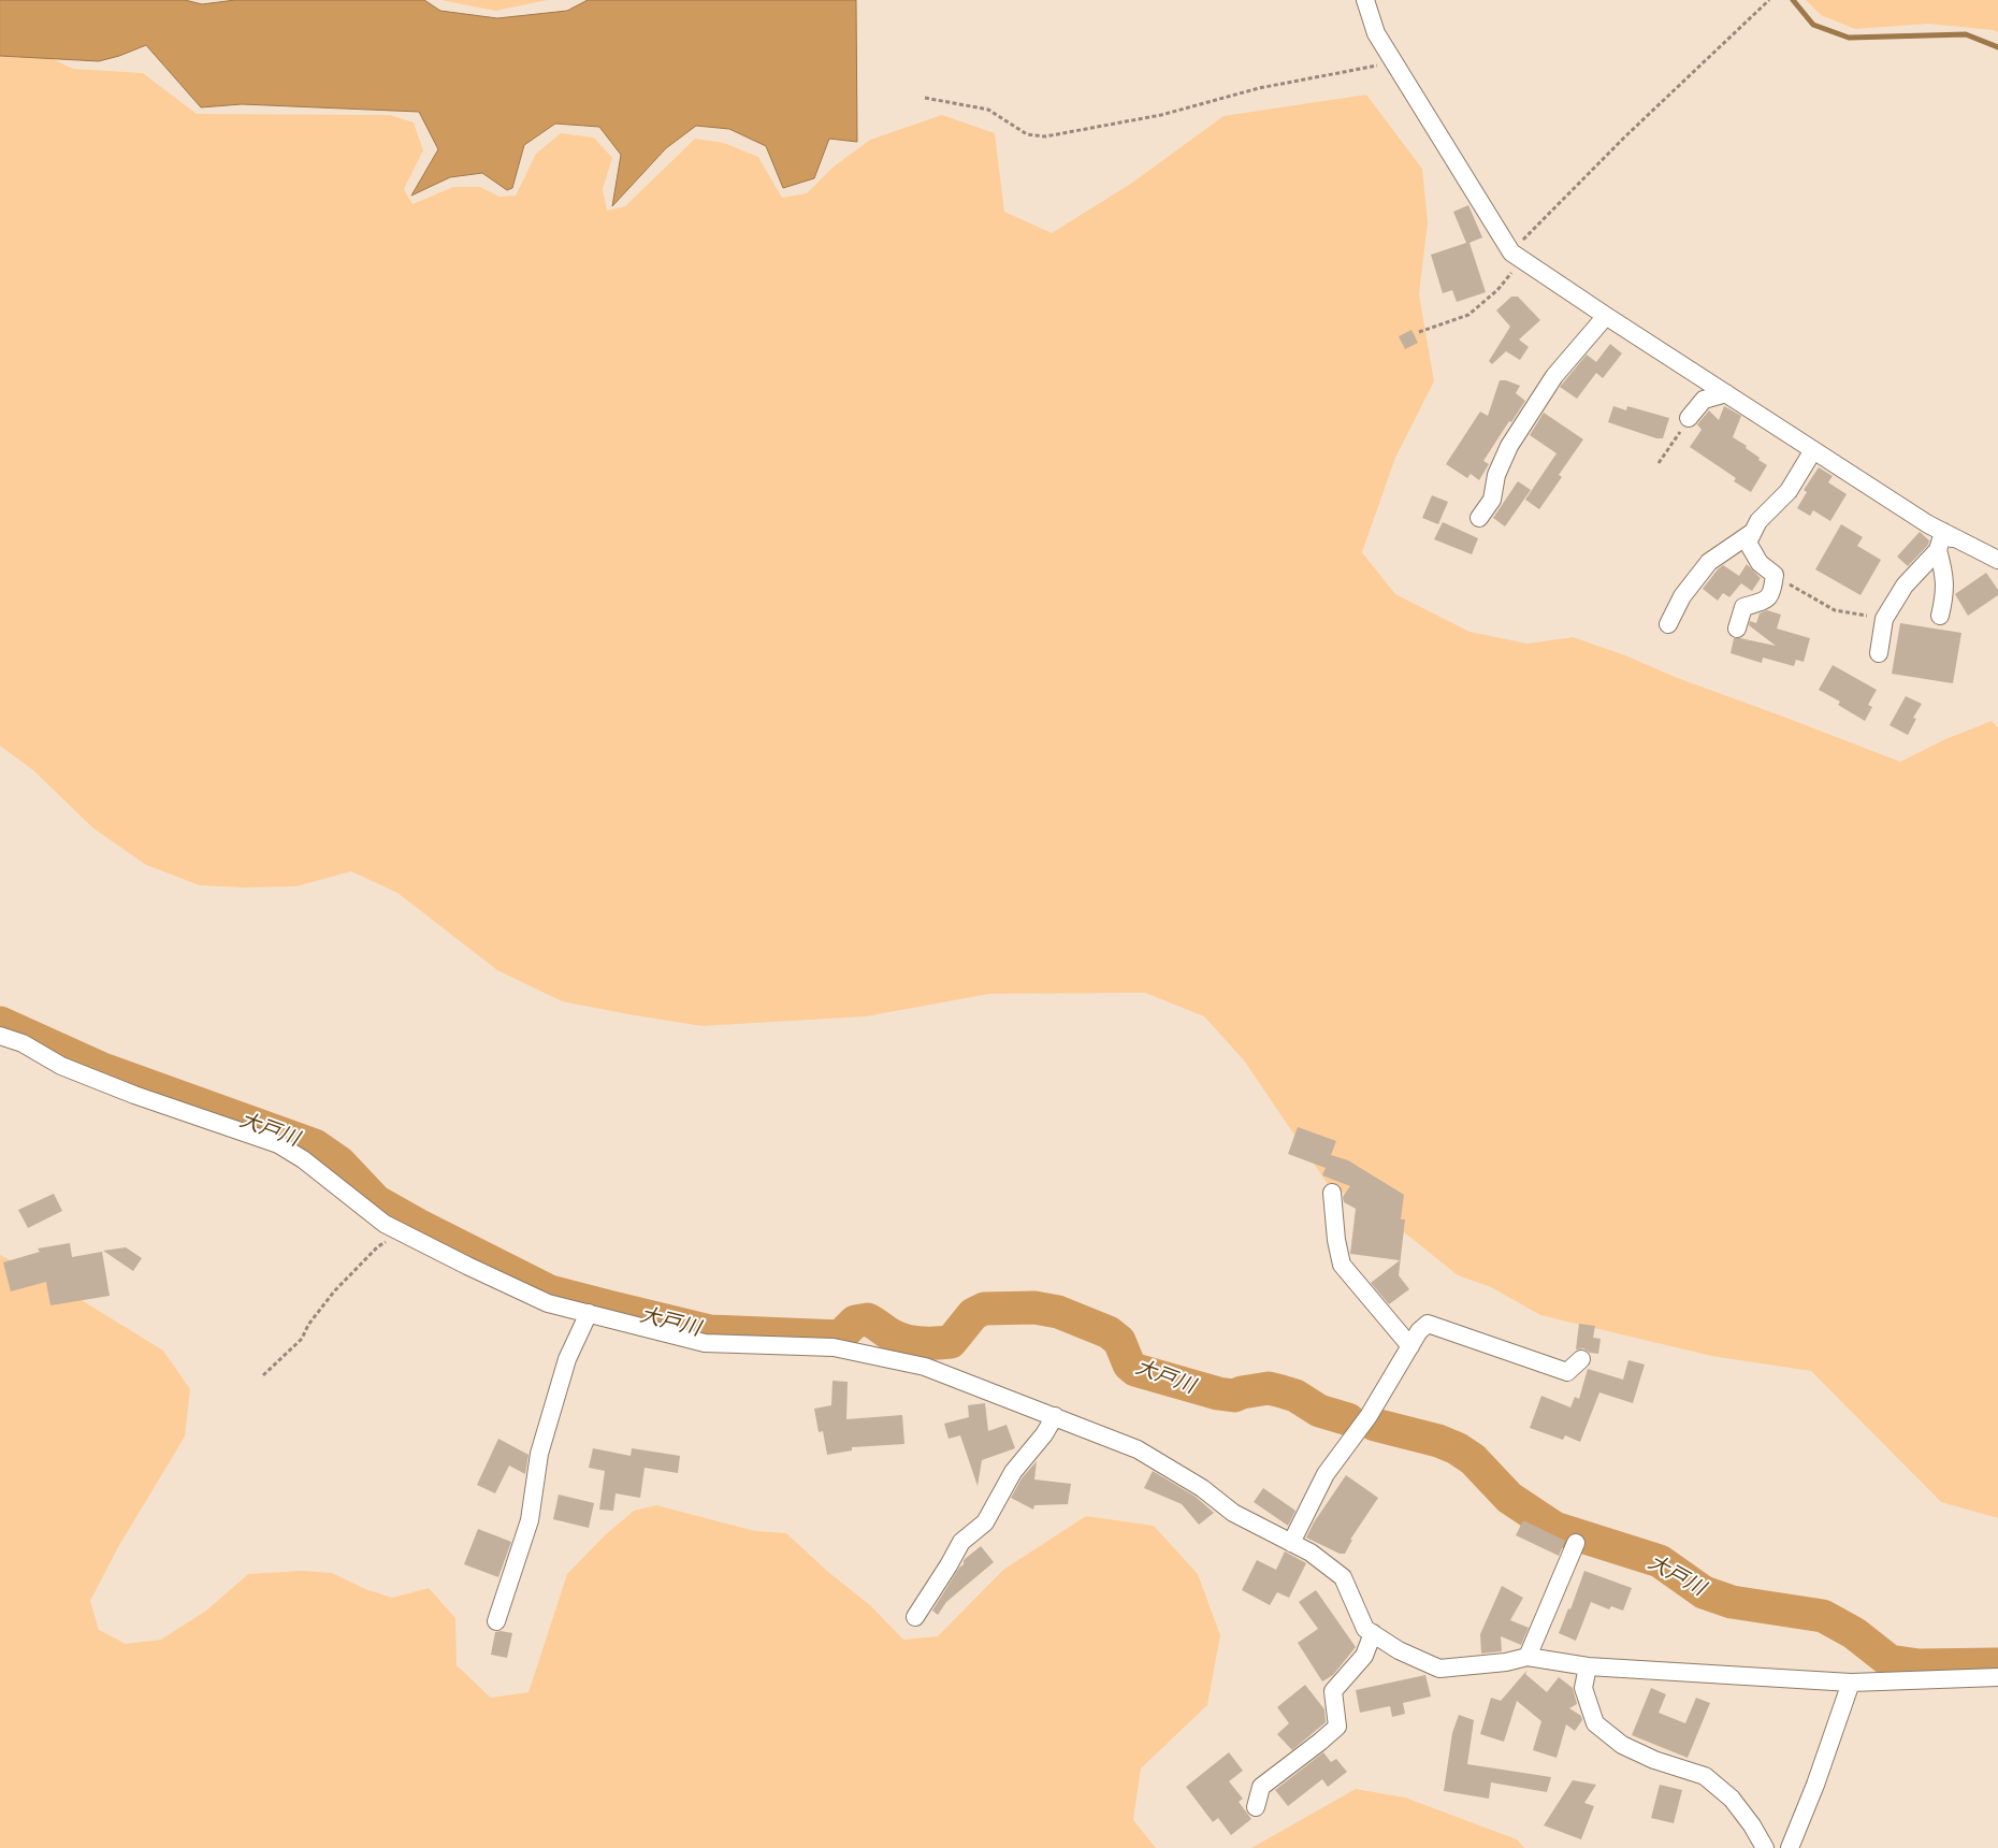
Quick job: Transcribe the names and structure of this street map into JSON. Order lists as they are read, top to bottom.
{
  "water": ["大戸川"]
}
